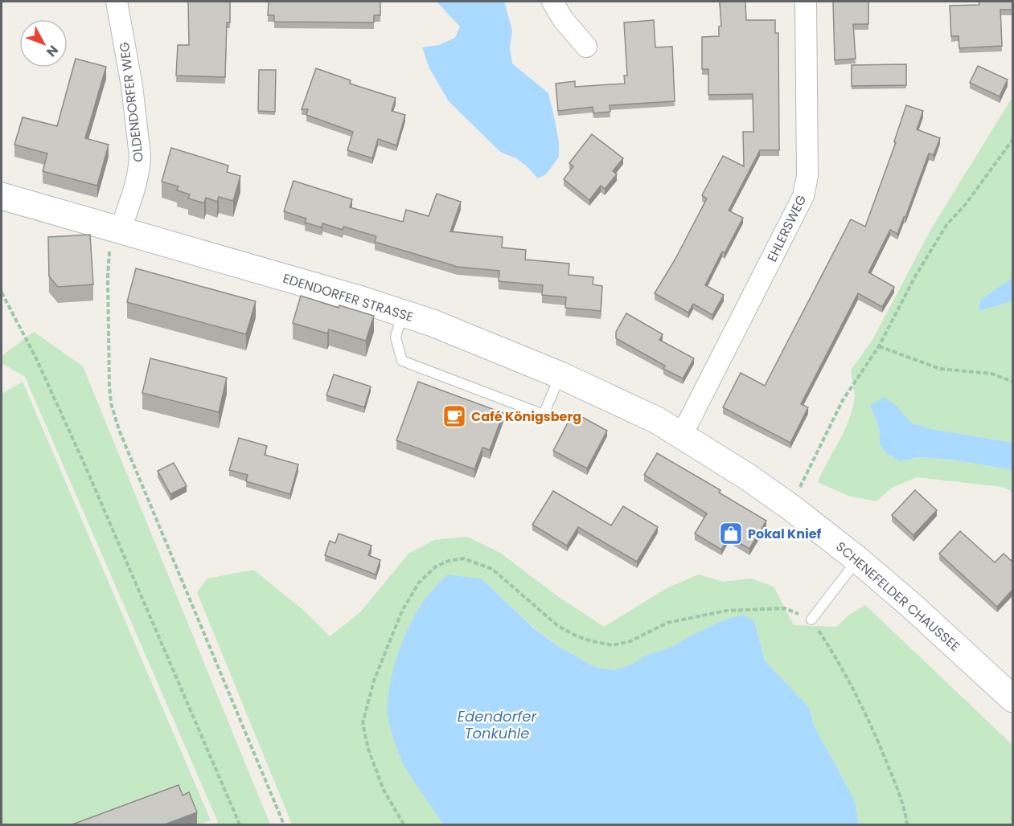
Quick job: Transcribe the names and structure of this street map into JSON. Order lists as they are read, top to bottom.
{
  "streets": {
    "street": [
      "OLDENDORFER WEG",
      "EHLERSWEG",
      "EDENDORFER STRASSE",
      "SCHENEFELDER CHAUSSEE"
    ]
  },
  "crossings": [
    ["OLDENDORFER WEG", "EDENDORFER STRASSE"],
    ["EHLERSWEG", "EDENDORFER STRASSE"],
    ["EHLERSWEG", "SCHENEFELDER CHAUSSEE"],
    ["EDENDORFER STRASSE", "SCHENEFELDER CHAUSSEE"]
  ],
  "water": ["Edendorfer Tonkuhle"],
  "places": {
    "cafe": ["Café Königsberg"],
    "shop": ["Pokal Knief"]
  },
  "north": "bottom right"
}
